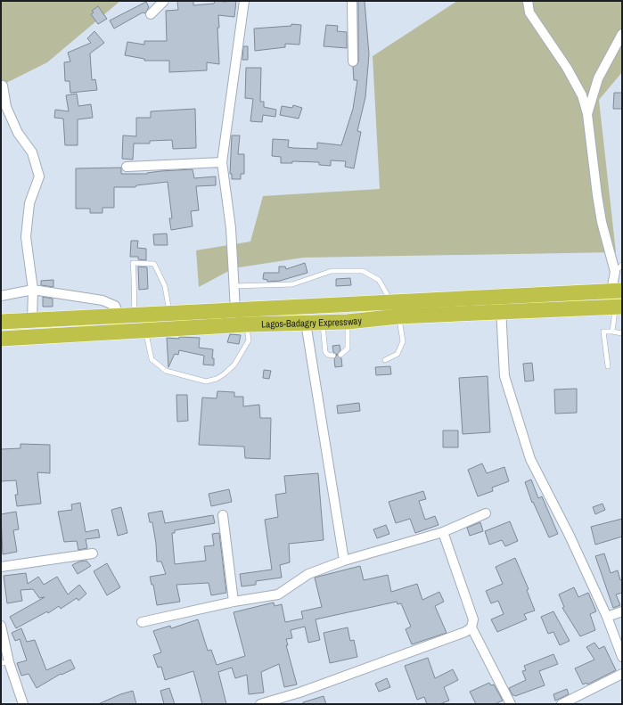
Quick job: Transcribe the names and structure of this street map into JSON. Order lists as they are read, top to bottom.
{
  "streets": {
    "highway": ["Lagos-Badagry Expressway"]
  }
}
